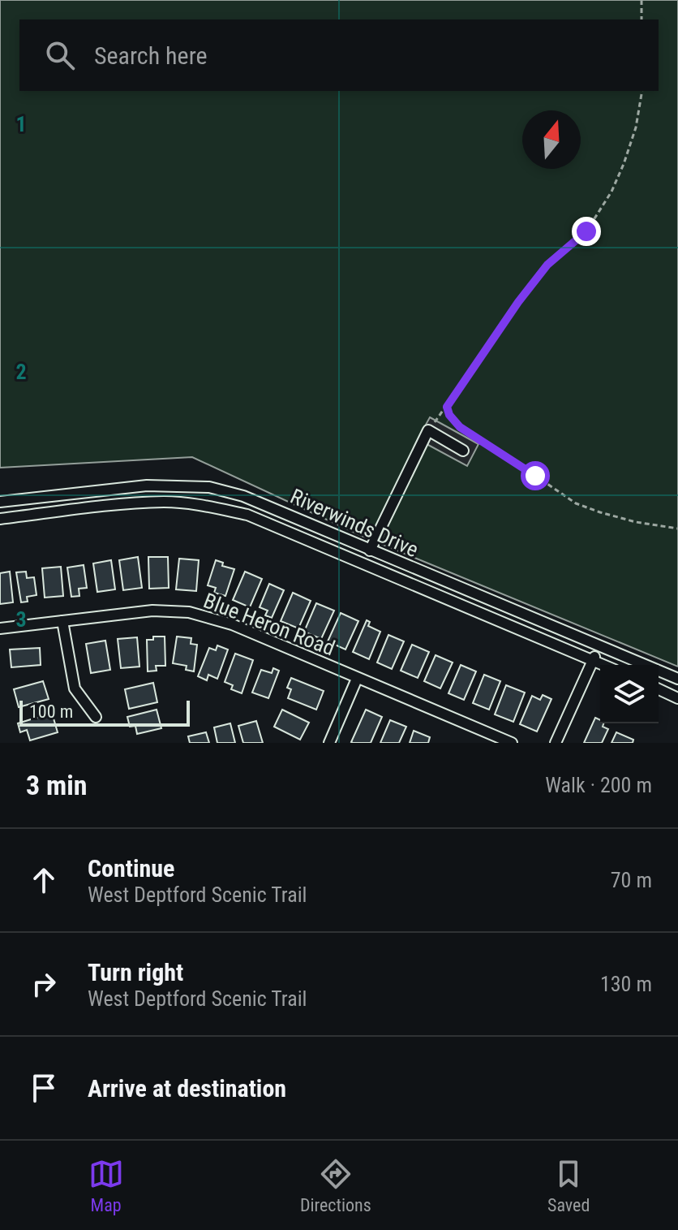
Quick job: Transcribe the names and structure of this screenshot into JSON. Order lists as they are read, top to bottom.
{
  "streets": {
    "street": ["Riverwinds Drive", "Blue Heron Road"]
  },
  "scale_bar": "100 m",
  "north": "top",
  "page": {
    "search": "Search here",
    "scale": "100 m",
    "heading": ["3 min", "Walk · 200 m"],
    "list": [
      ["Continue", "West Deptford Scenic Trail", "70 m"],
      ["Turn right", "West Deptford Scenic Trail", "130 m"],
      "Arrive at destination"
    ],
    "nav": ["Map", "Directions", "Saved"]
  },
  "grid": {
    "rows": ["1", "2", "3"]
  }
}
